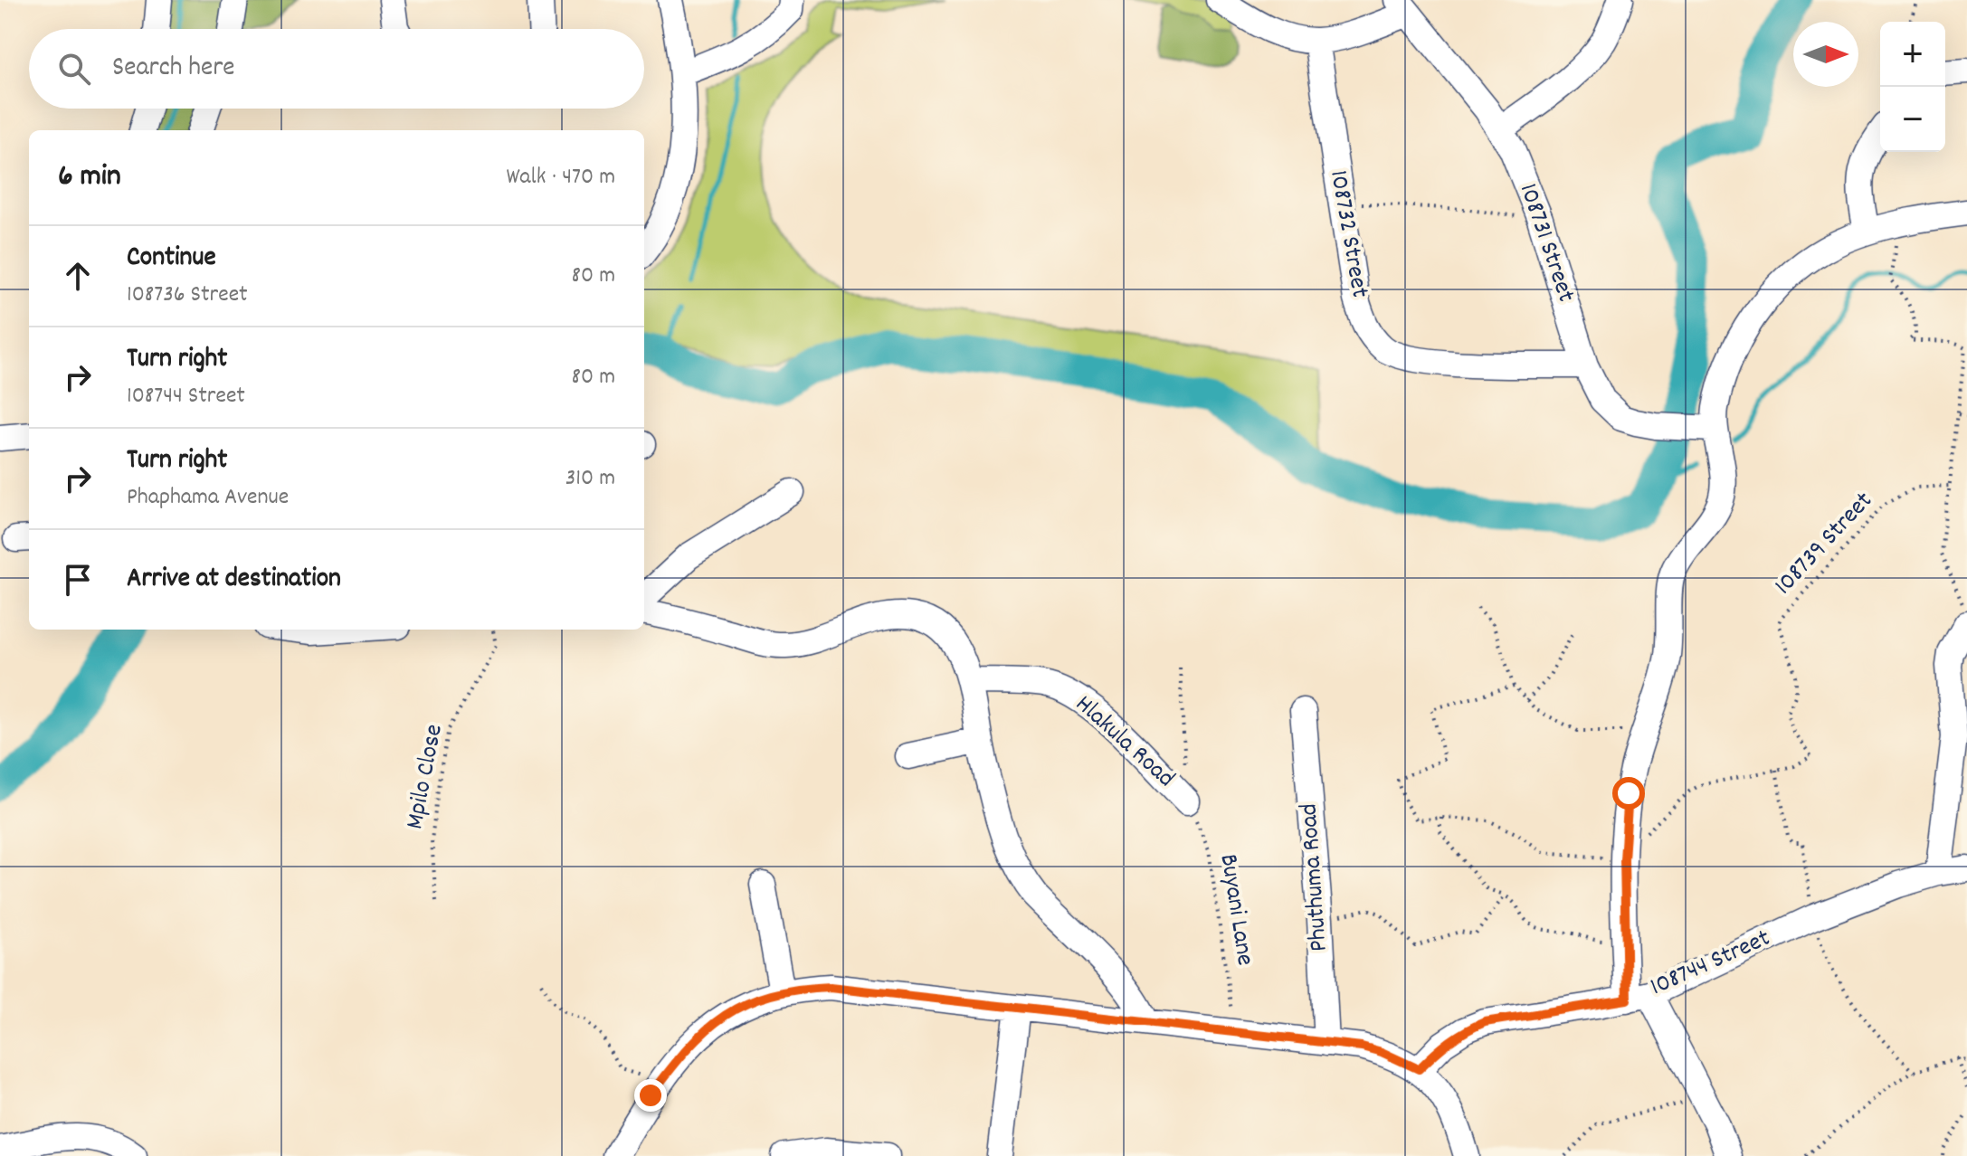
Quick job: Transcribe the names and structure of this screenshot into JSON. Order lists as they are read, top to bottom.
{
  "streets": {
    "street": [
      "108732 Street",
      "108731 Street",
      "Hlakula Road",
      "Phuthuma Road",
      "108744 Street"
    ],
    "path": ["108739 Street", "Mpilo Close", "Buyani Lane"]
  },
  "crossings": [
    ["108732 Street", "108731 Street"],
    ["Hlakula Road", "Buyani Lane"]
  ],
  "north": "right",
  "page": {
    "map_buttons": ["+", "−"],
    "search": "Search here",
    "heading": ["6 min", "Walk · 470 m"],
    "list": [
      ["Continue", "108736 Street", "80 m"],
      ["Turn right", "108744 Street", "80 m"],
      ["Turn right", "Phaphama Avenue", "310 m"],
      "Arrive at destination"
    ]
  }
}
